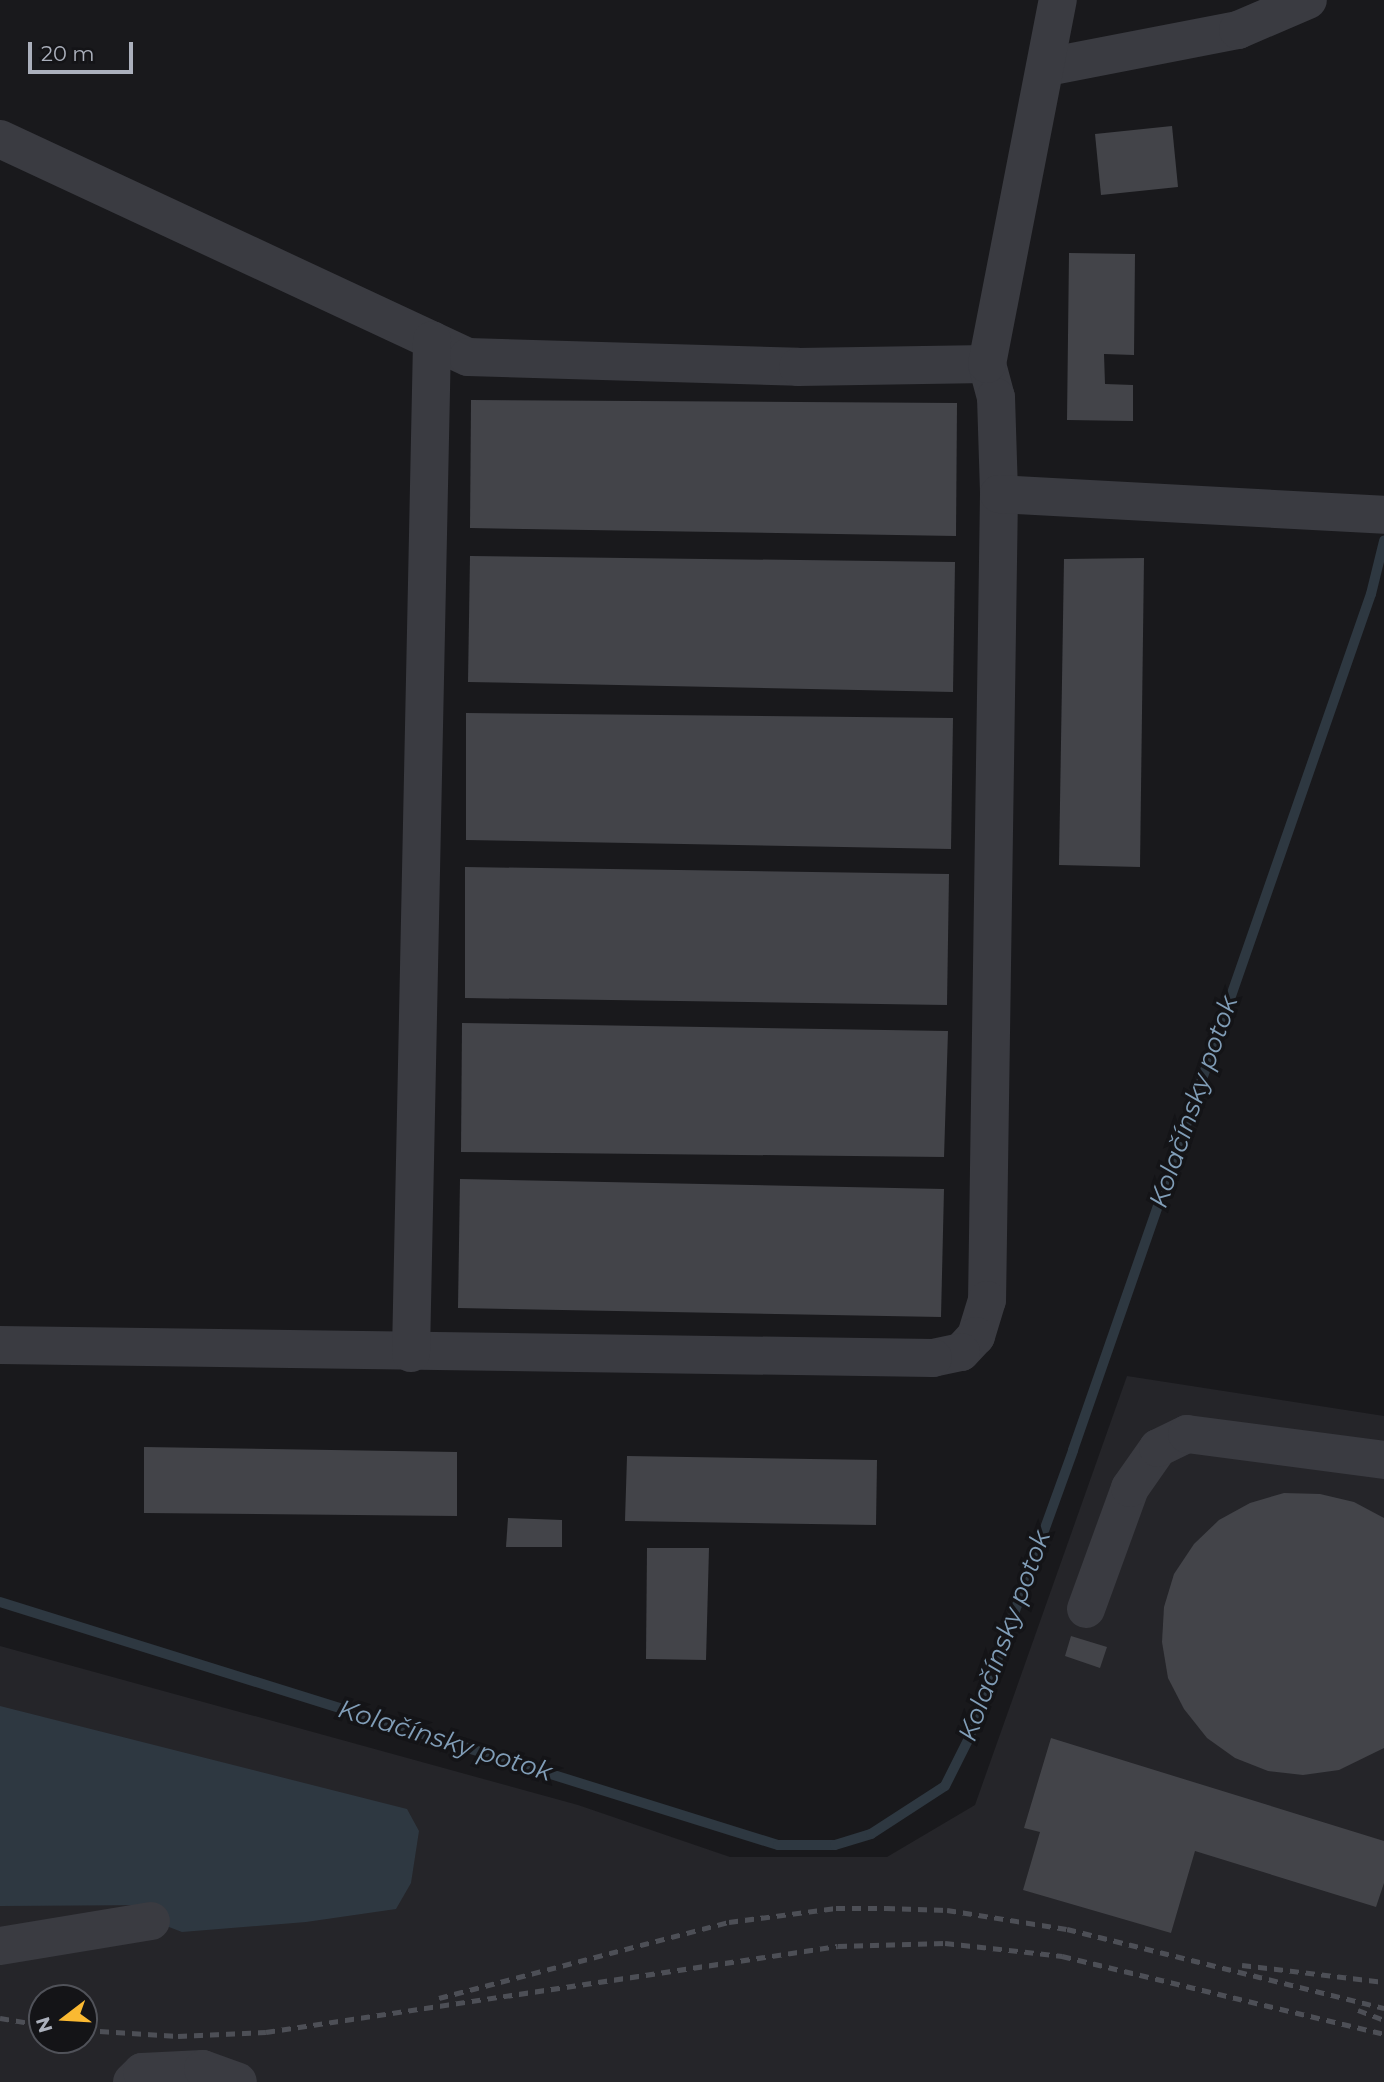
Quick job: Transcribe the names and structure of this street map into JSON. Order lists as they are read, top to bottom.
{
  "water": ["Kolačínsky potok"],
  "scale_bar": "20 m",
  "north": "left"
}
